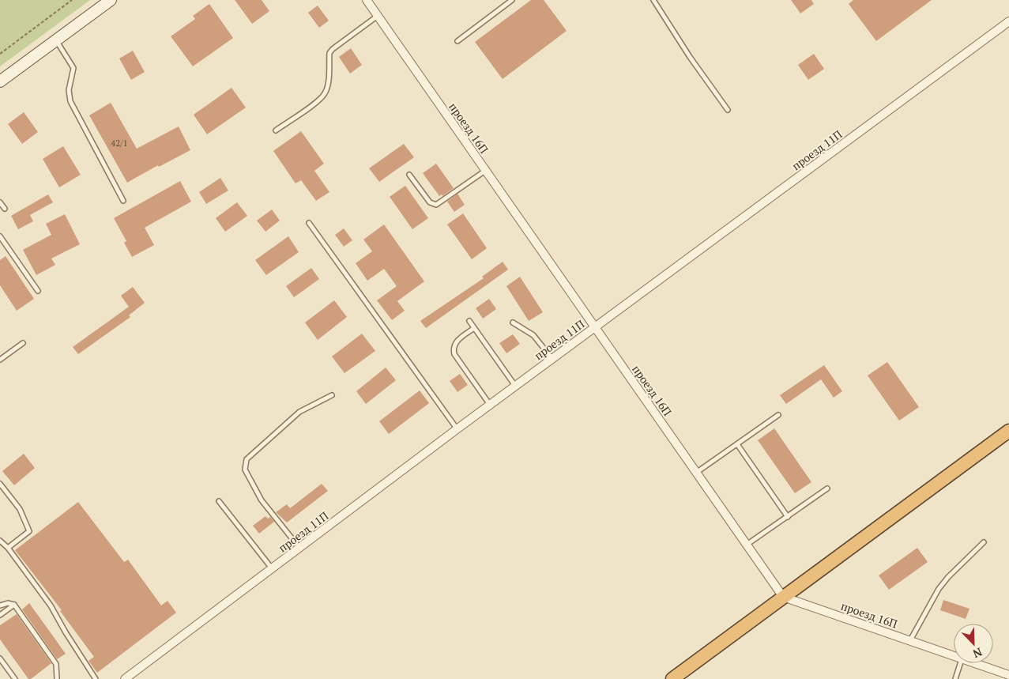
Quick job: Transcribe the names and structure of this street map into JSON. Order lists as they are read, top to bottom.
{
  "streets": {
    "street": ["проезд 16П", "проезд 11П"]
  },
  "crossings": [
    ["проезд 16П", "проезд 11П"]
  ],
  "house_numbers": ["42/1"],
  "north": "bottom right"
}
